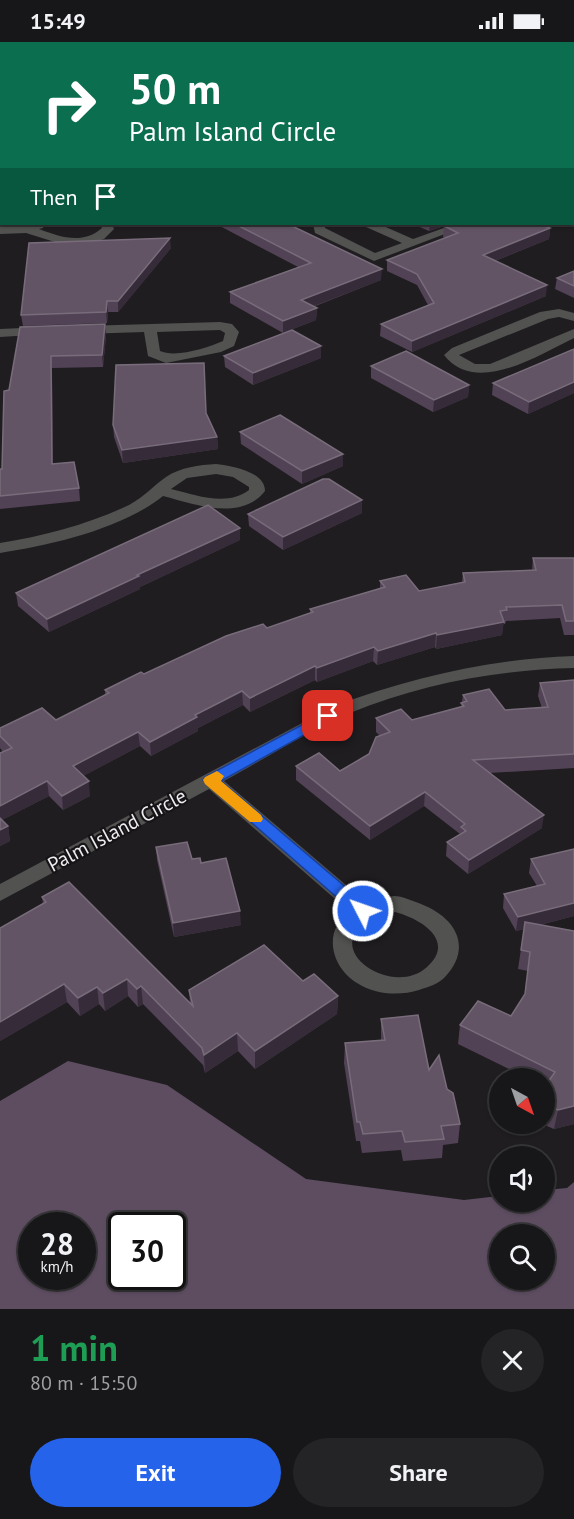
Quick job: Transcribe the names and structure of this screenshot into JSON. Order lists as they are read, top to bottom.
{
  "streets": {
    "street": ["Palm Island Circle"]
  },
  "north": "bottom right",
  "page": {
    "status": "15:49",
    "turn": ["50 m", "Palm Island Circle"],
    "then": "Then",
    "speed": "28 km/h",
    "limit": "30",
    "heading": ["1 min", "80 m · 15:50"],
    "buttons": ["Exit", "Share"]
  }
}
